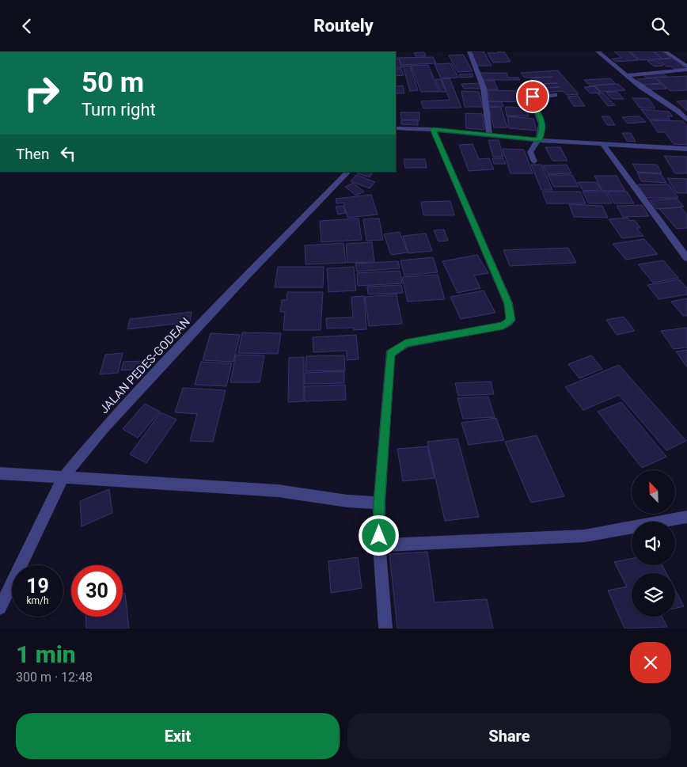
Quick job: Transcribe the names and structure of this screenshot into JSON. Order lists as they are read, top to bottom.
{
  "streets": {
    "street": ["JALAN PEDES-GODEAN"]
  },
  "north": "top left",
  "page": {
    "header": "Routely",
    "turn": ["50 m", "Turn right"],
    "then": "Then",
    "speed": "19 km/h",
    "limit": "30",
    "heading": ["1 min", "300 m · 12:48"],
    "buttons": ["Exit", "Share"]
  }
}
